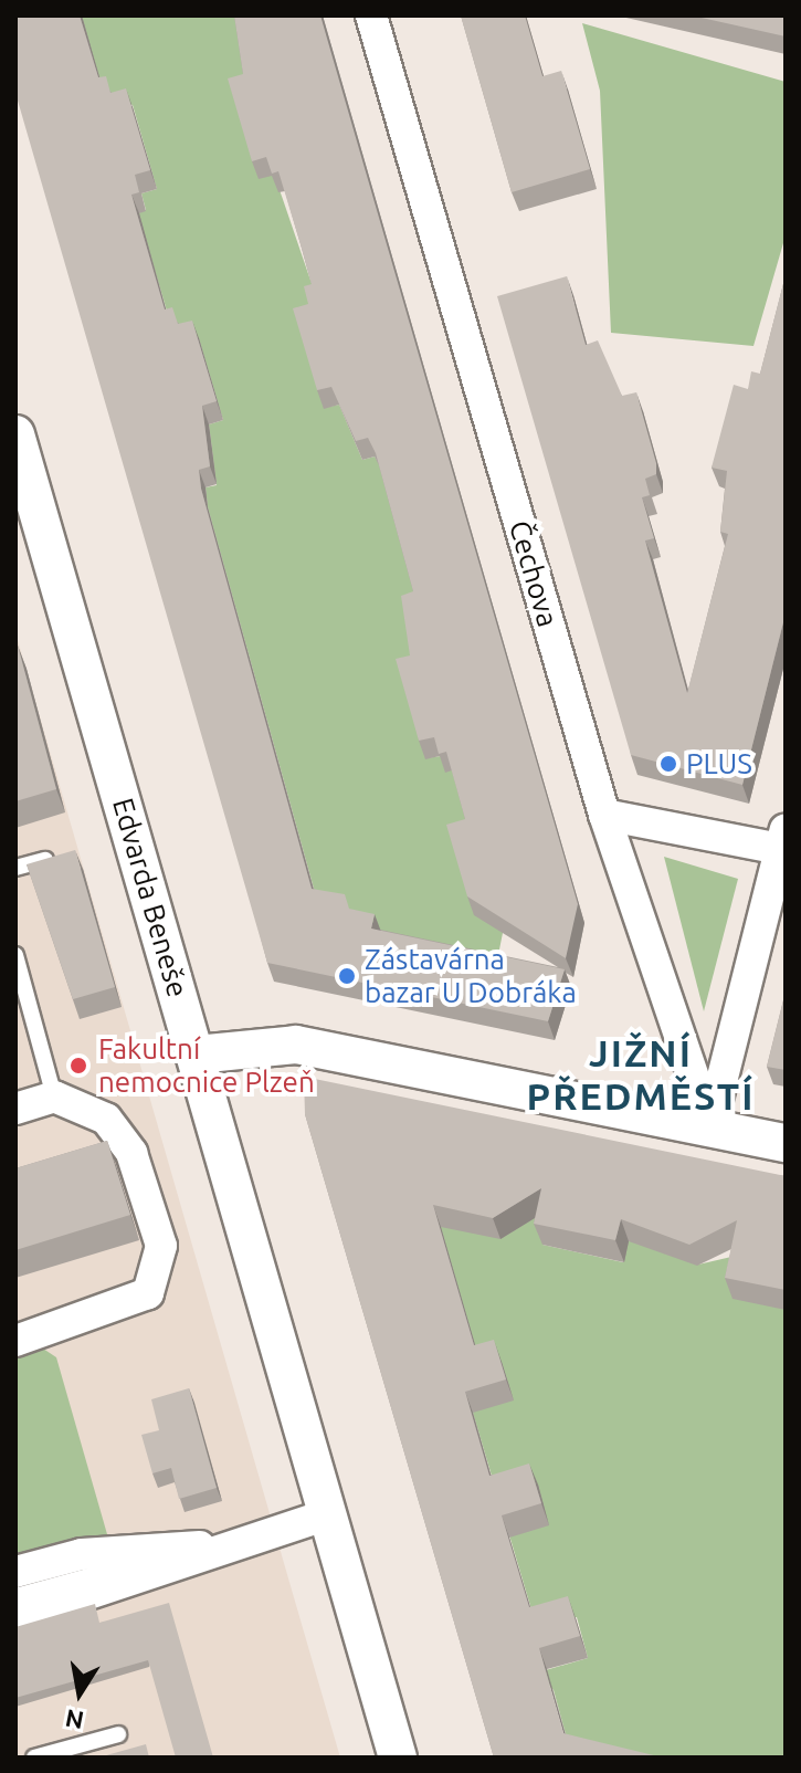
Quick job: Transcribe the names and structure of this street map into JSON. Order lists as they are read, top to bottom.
{
  "streets": {
    "street": ["Čechova", "Edvarda Beneše"]
  },
  "districts": ["JIŽNÍ PŘEDMĚSTÍ"],
  "places": ["PLUS", "Zástavárna bazar U Dobráka", "Fakultní nemocnice Plzeň"],
  "north": "bottom"
}
